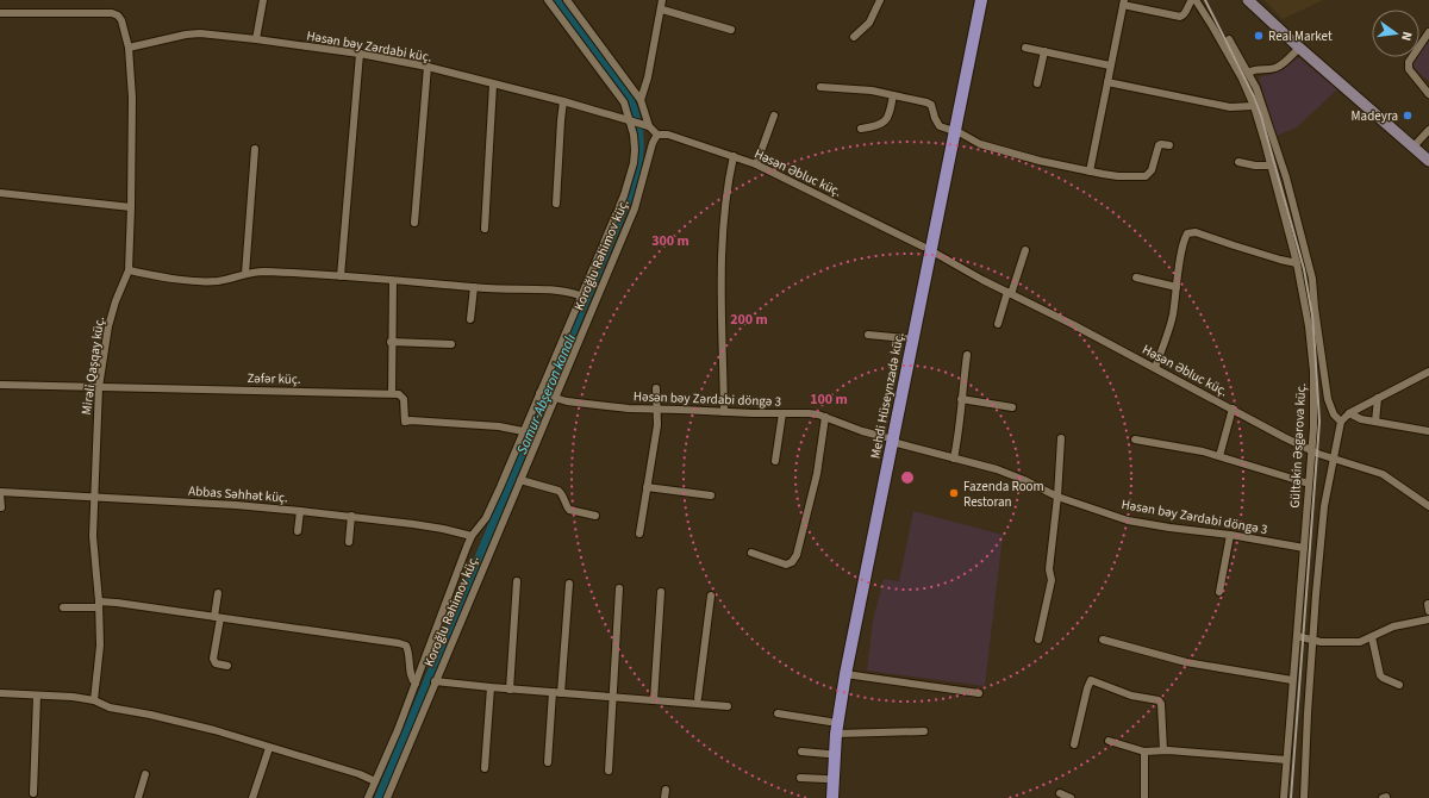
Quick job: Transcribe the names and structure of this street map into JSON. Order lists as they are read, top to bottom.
{
  "streets": {
    "main road": ["Mehdi Hüseynzadə küç."],
    "street": [
      "Həsən bəy Zərdabi küç.",
      "Həsən Əbluc küç.",
      "Koroğlu Rəhimov küç.",
      "Mirəli Qaşqay küç.",
      "Zəfər küç.",
      "Həsən bəy Zərdabi döngə 3",
      "Gültəkin Əsgərova küç.",
      "Abbas Səhhət küç."
    ]
  },
  "crossings": [
    ["Həsən bəy Zərdabi küç.", "Koroğlu Rəhimov küç."],
    ["Həsən bəy Zərdabi küç.", "Mirəli Qaşqay küç."],
    ["Həsən Əbluc küç.", "Koroğlu Rəhimov küç."],
    ["Həsən Əbluc küç.", "Mehdi Hüseynzadə küç."],
    ["Həsən Əbluc küç.", "Gültəkin Əsgərova küç."],
    ["Koroğlu Rəhimov küç.", "Həsən bəy Zərdabi döngə 3"],
    ["Koroğlu Rəhimov küç.", "Abbas Səhhət küç."],
    ["Mirəli Qaşqay küç.", "Zəfər küç."],
    ["Mirəli Qaşqay küç.", "Abbas Səhhət küç."],
    ["Mehdi Hüseynzadə küç.", "Həsən bəy Zərdabi döngə 3"],
    ["Həsən bəy Zərdabi döngə 3", "Gültəkin Əsgərova küç."]
  ],
  "water": ["Samur-Abşeron kanalı"],
  "places": ["Real Market", "Madeyra", "Fazenda Room Restoran"],
  "north": "right",
  "rings": ["300 m", "200 m", "100 m"]
}
